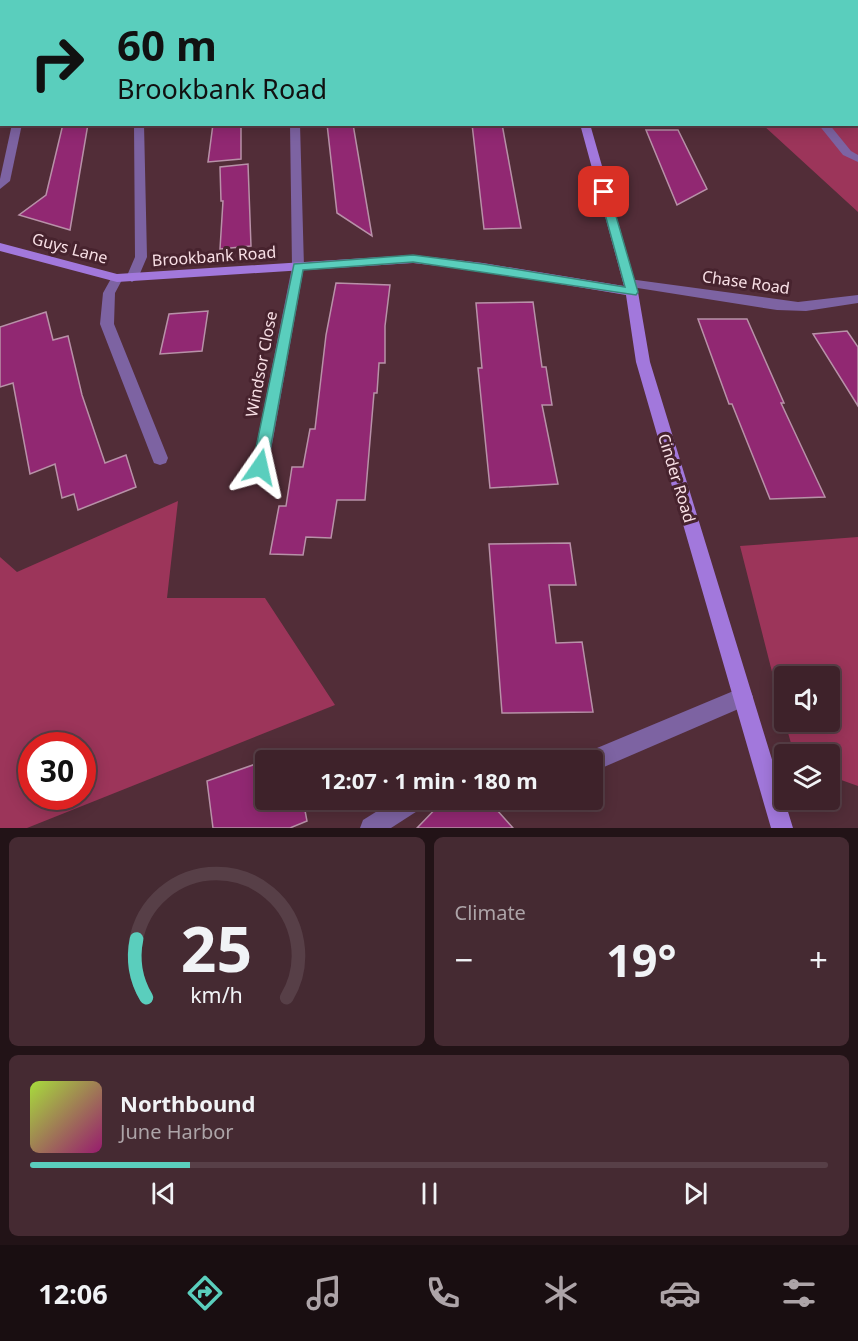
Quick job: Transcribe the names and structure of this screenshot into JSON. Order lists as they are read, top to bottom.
{
  "streets": {
    "main road": ["Guys Lane", "Brookbank Road", "Cinder Road"],
    "street": ["Chase Road", "Windsor Close"]
  },
  "crossings": [
    ["Guys Lane", "Brookbank Road"],
    ["Brookbank Road", "Chase Road"],
    ["Brookbank Road", "Windsor Close"],
    ["Brookbank Road", "Cinder Road"],
    ["Chase Road", "Cinder Road"]
  ],
  "page": {
    "turn": ["60 m", "Brookbank Road"],
    "limit": "30",
    "trip": "12:07 · 1 min · 180 m",
    "tile": "Climate",
    "heat": ["−", "19°", "+"],
    "song": ["Northbound", "June Harbor"],
    "tabs": "12:06",
    "gauge": ["25", "km/h"]
  }
}
